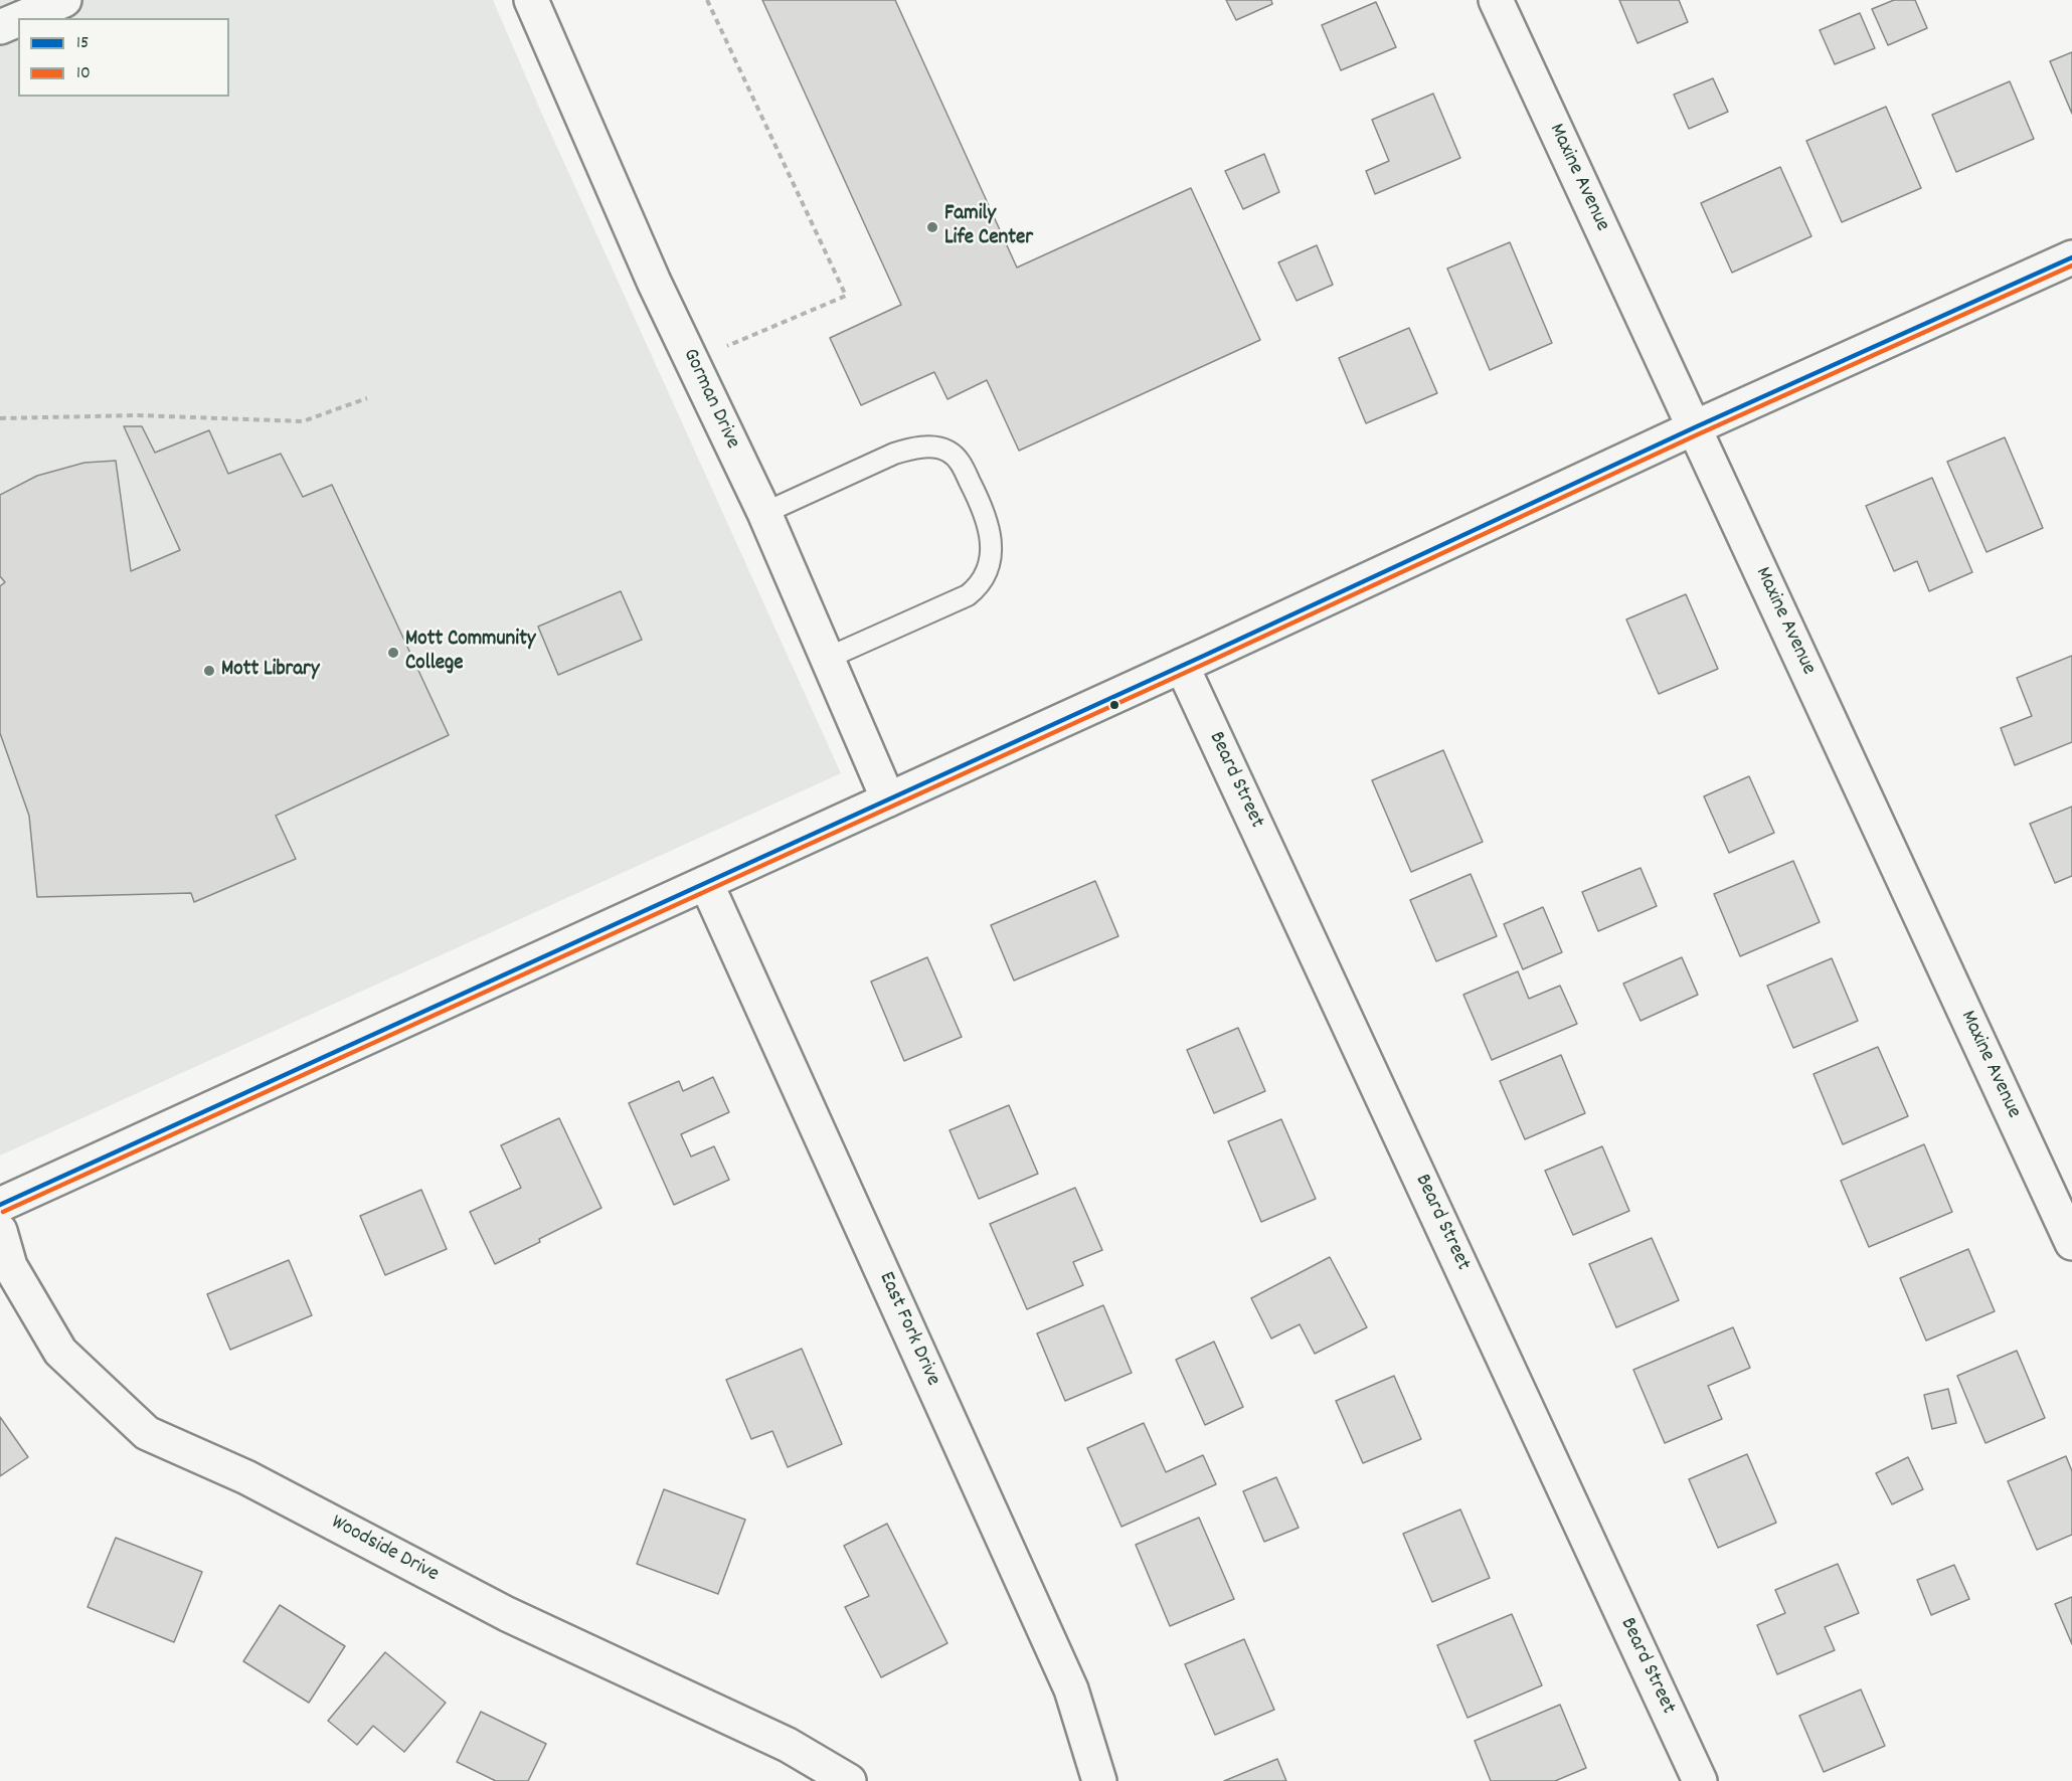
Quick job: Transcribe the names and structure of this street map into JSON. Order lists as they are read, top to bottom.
{
  "streets": {
    "street": [
      "Maxine Avenue",
      "Gorman Drive",
      "Beard Street",
      "East Fork Drive",
      "Woodside Drive"
    ]
  },
  "places": ["Family Life Center", "Mott Community College", "Mott Library"],
  "lines": ["transit line 15", "transit line 10"],
  "legend": ["15", "10"]
}
